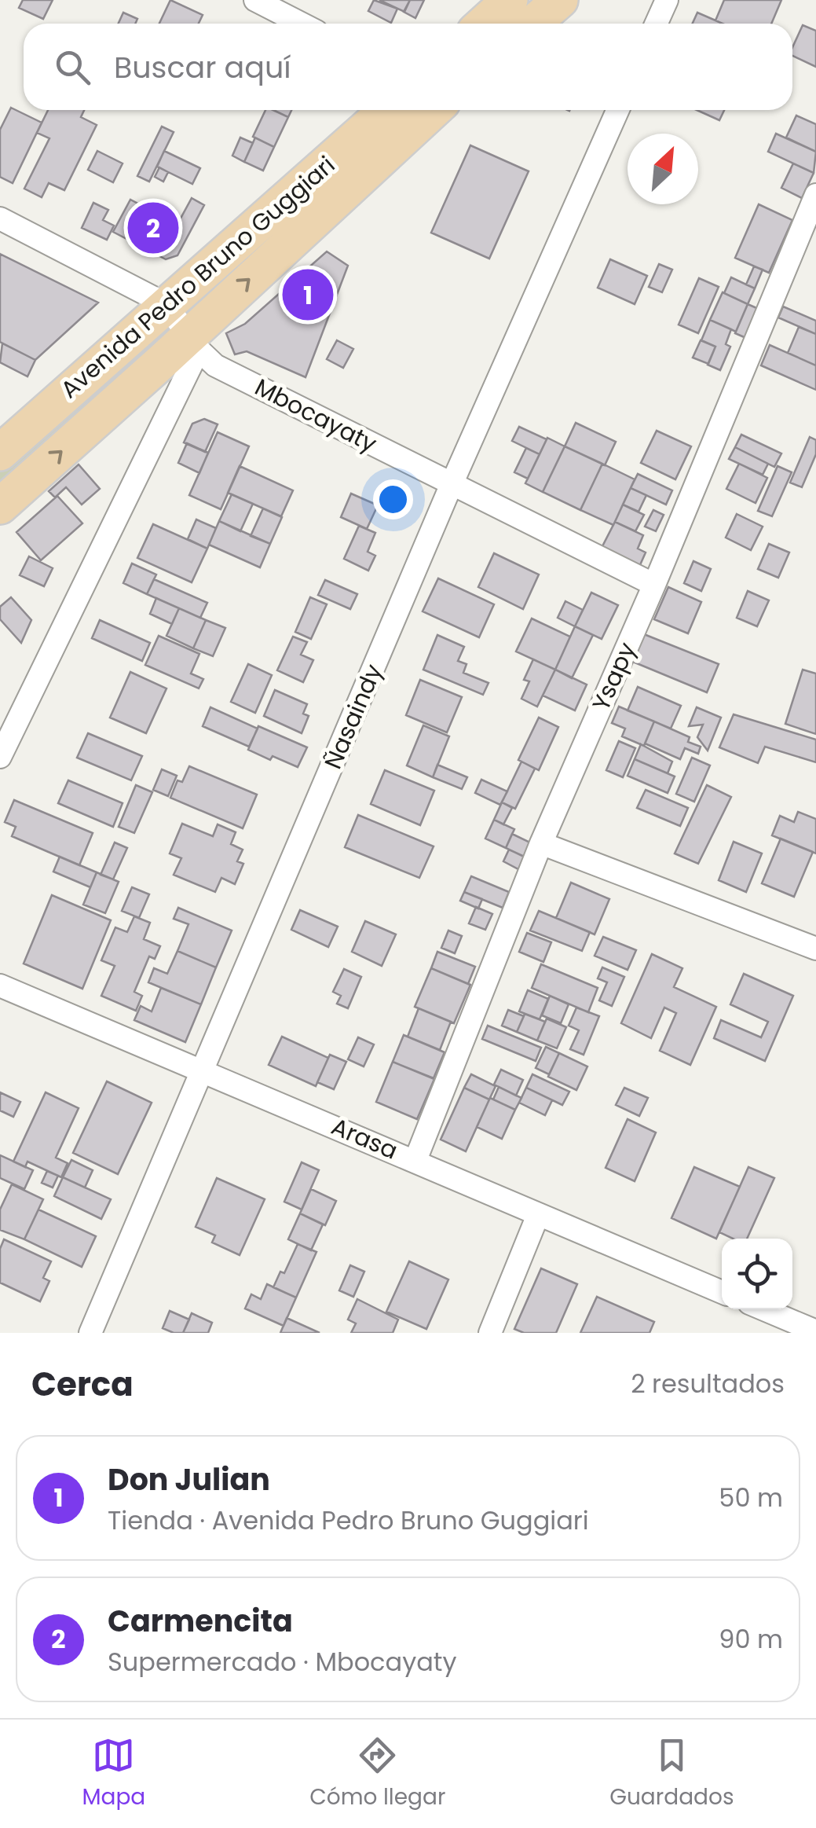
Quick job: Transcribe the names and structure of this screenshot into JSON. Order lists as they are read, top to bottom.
{
  "streets": {
    "main road": ["Avenida Pedro Bruno Guggiari"],
    "street": [
      "Mbocayaty",
      "Ysapy",
      "Ñasaindy",
      "Arasa"
    ]
  },
  "crossings": [
    ["Avenida Pedro Bruno Guggiari", "Mbocayaty"],
    ["Mbocayaty", "Ysapy"],
    ["Mbocayaty", "Ñasaindy"],
    ["Ysapy", "Arasa"],
    ["Ñasaindy", "Arasa"]
  ],
  "north": "top right",
  "page": {
    "search": "Buscar aquí",
    "pins": ["2", "1"],
    "heading": ["Cerca", "2 resultados"],
    "list": [
      {
        "mark": "1",
        "name": "Don Julian",
        "note": "Tienda · Avenida Pedro Bruno Guggiari",
        "value": "50 m"
      },
      {
        "mark": "2",
        "name": "Carmencita",
        "note": "Supermercado · Mbocayaty",
        "value": "90 m"
      }
    ],
    "nav": ["Mapa", "Cómo llegar", "Guardados"]
  }
}
